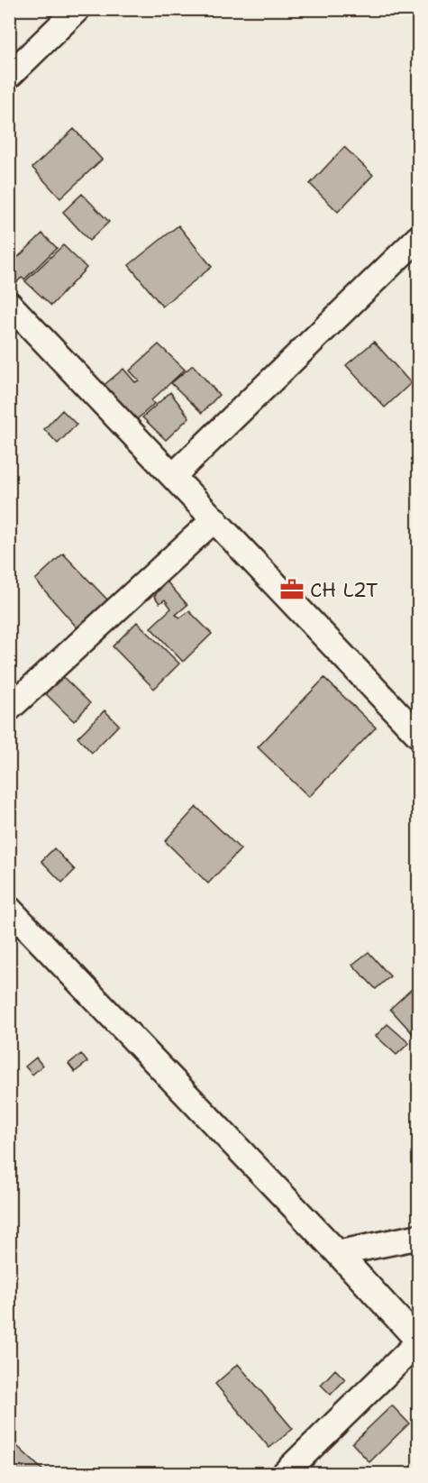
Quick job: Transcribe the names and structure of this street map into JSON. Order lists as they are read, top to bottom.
{
  "places": {
    "office": ["CH L2T"]
  }
}
